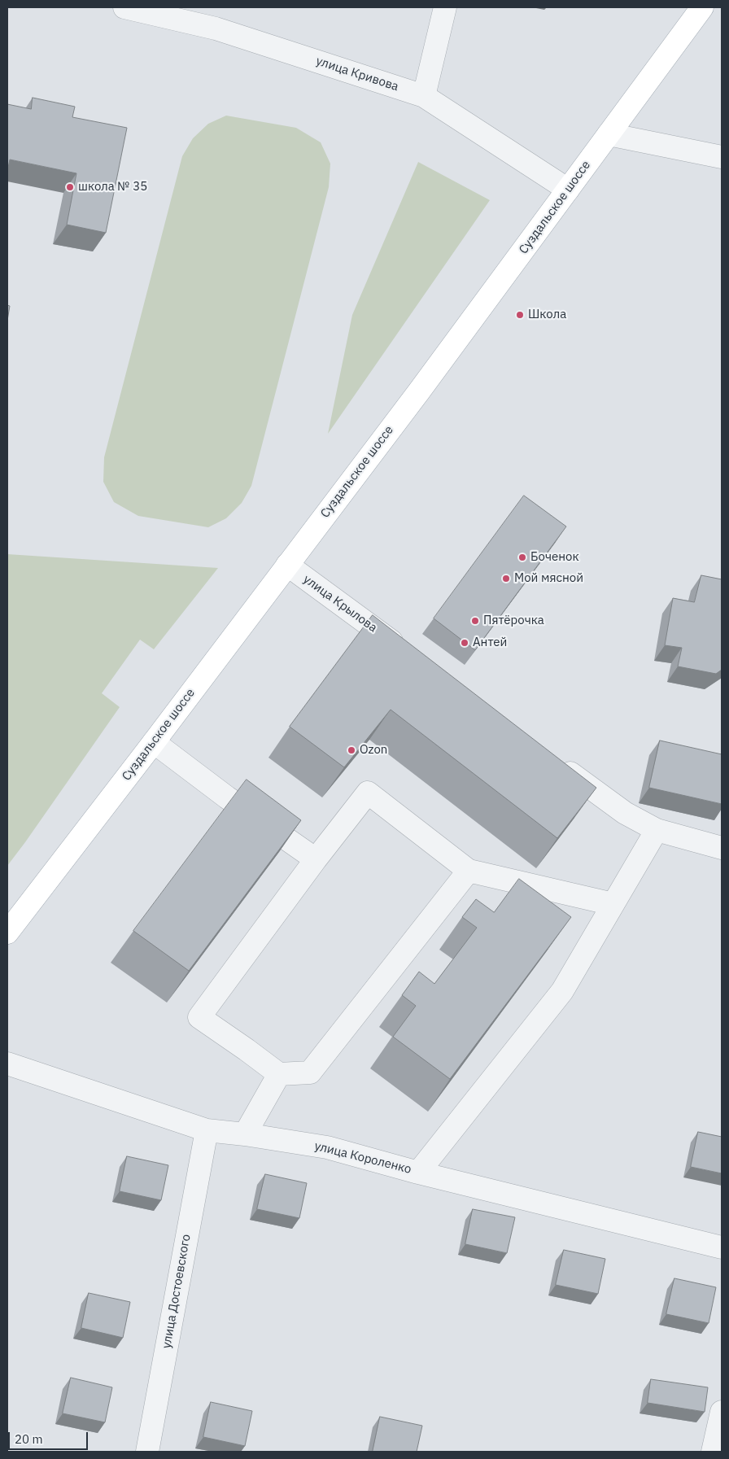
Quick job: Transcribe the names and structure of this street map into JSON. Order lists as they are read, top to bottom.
{
  "streets": {
    "main road": ["Суздальское шоссе"],
    "street": [
      "улица Кривова",
      "улица Крылова",
      "улица Короленко",
      "улица Достоевского"
    ]
  },
  "crossings": [
    ["улица Кривова", "Суздальское шоссе"],
    ["Суздальское шоссе", "улица Крылова"],
    ["улица Короленко", "улица Достоевского"]
  ],
  "places": [
    "школа № 35",
    "Школа",
    "Боченок",
    "Мой мясной",
    "Пятёрочка",
    "Антей",
    "Ozon"
  ],
  "scale_bar": "20 m"
}
